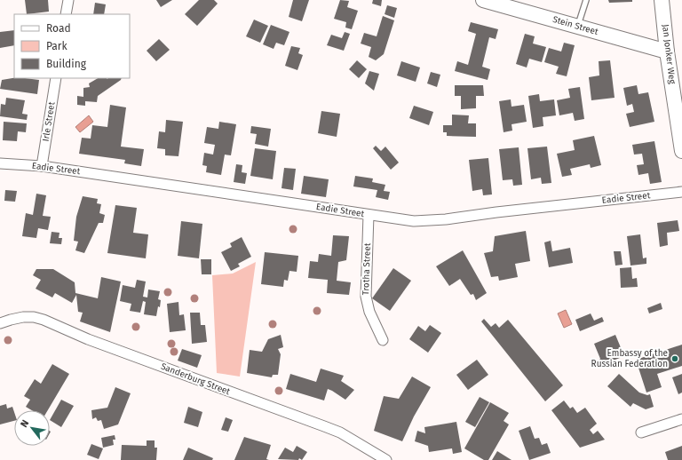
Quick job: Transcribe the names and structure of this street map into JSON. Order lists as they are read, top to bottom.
{
  "streets": {
    "street": [
      "Stein Street",
      "Jan Jonker Weg",
      "Irle Street",
      "Eadie Street",
      "Trotha Street",
      "Sanderburg Street"
    ]
  },
  "crossings": [
    ["Stein Street", "Jan Jonker Weg"],
    ["Irle Street", "Eadie Street"],
    ["Eadie Street", "Trotha Street"]
  ],
  "places": ["Embassy of the Russian Federation"],
  "legend": ["Road", "Park", "Building"],
  "north": "top left"
}
